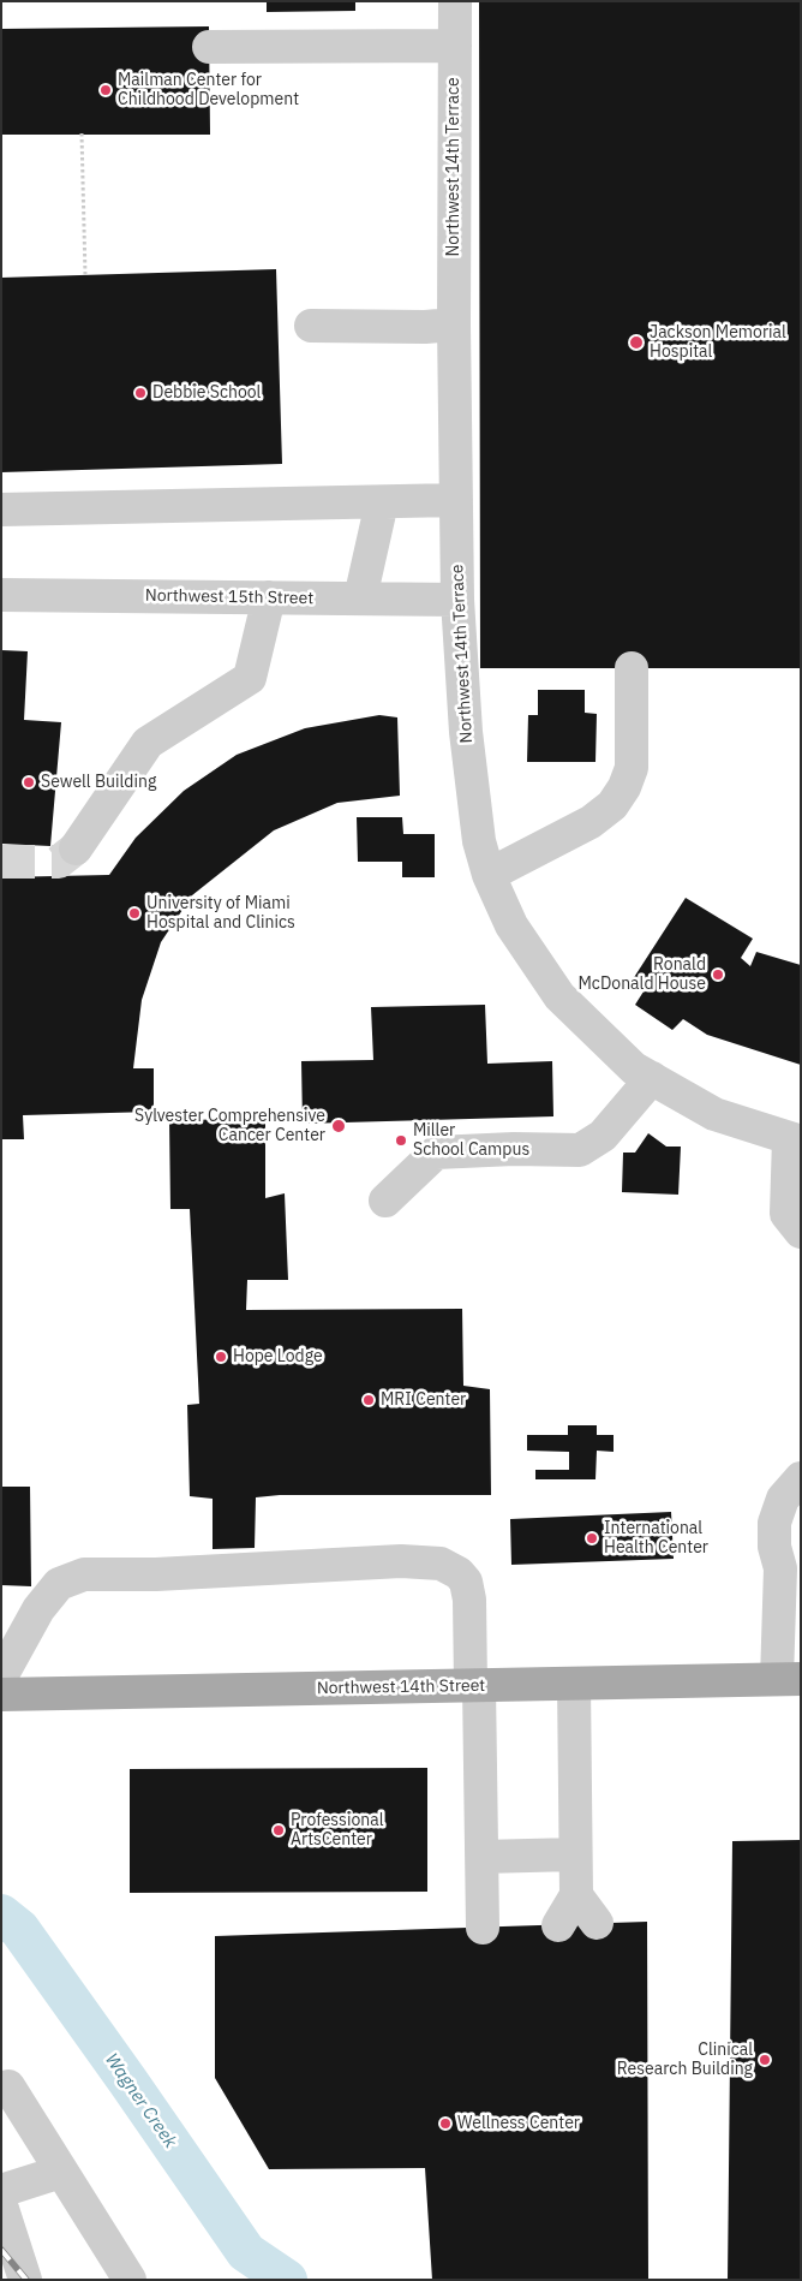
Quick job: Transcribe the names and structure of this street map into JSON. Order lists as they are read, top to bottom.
{
  "streets": {
    "main road": ["Northwest 14th Street"],
    "street": ["Northwest 14th Terrace", "Northwest 15th Street"]
  },
  "crossings": [
    ["Northwest 14th Terrace", "Northwest 15th Street"]
  ],
  "water": ["Wagner Creek"],
  "places": [
    "Mailman Center for Childhood Development",
    "Jackson Memorial Hospital",
    "Debbie School",
    "Sewell Building",
    "University of Miami Hospital and Clinics",
    "Ronald McDonald House",
    "Sylvester Comprehensive Cancer Center",
    "Miller School Campus",
    "Hope Lodge",
    "MRI Center",
    "International Health Center",
    "Professional ArtsCenter",
    "Clinical Research Building",
    "Wellness Center"
  ]
}
